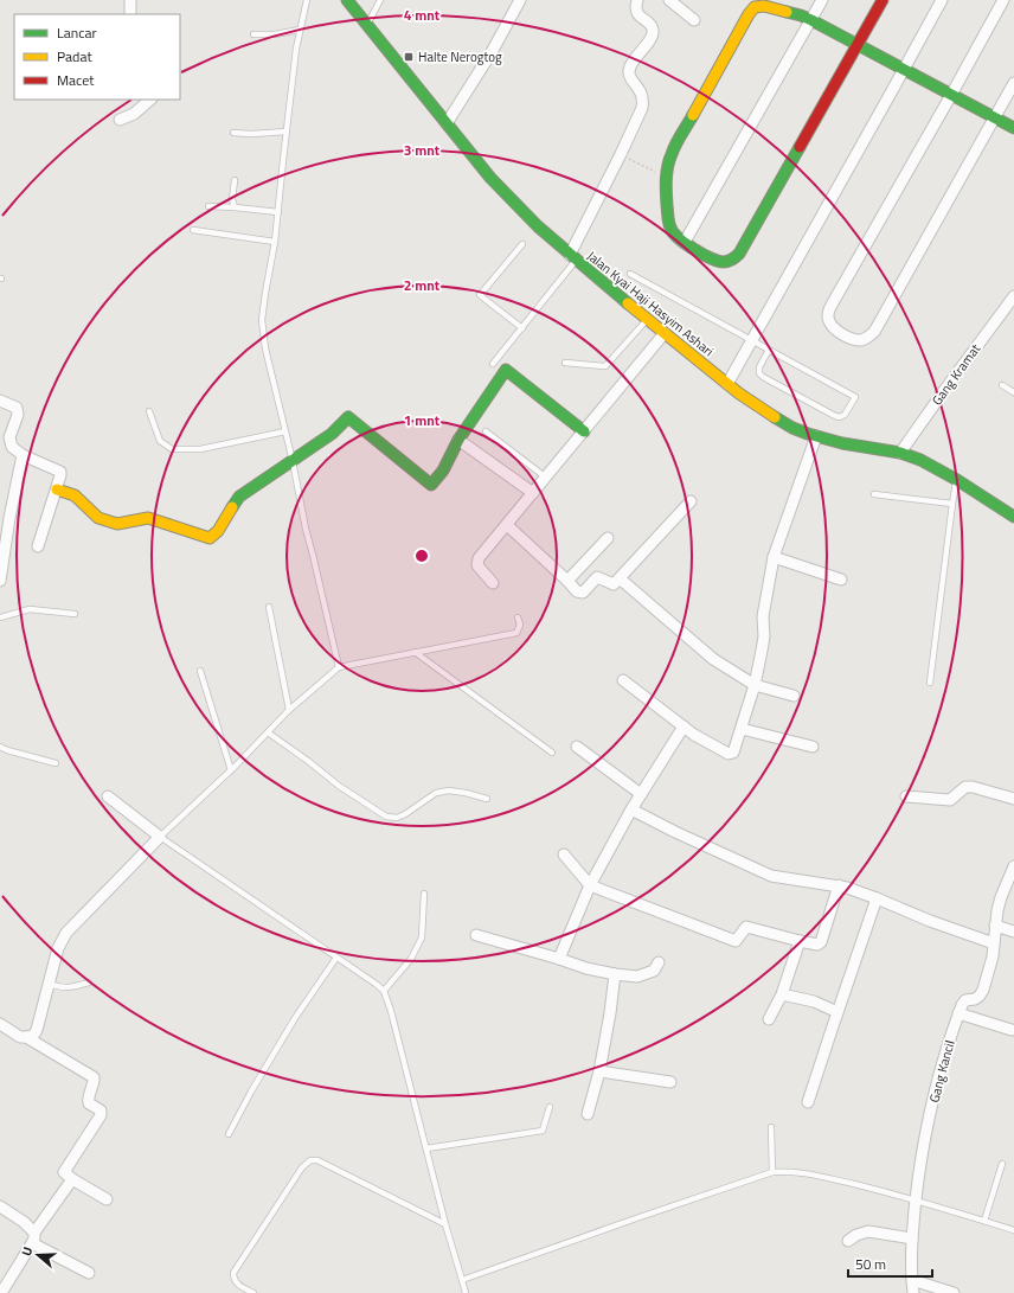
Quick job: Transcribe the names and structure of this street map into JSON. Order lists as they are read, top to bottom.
{
  "streets": {
    "street": ["Jalan Kyai Haji Hasyim Ashari", "Gang Kramat", "Gang Kancil"]
  },
  "crossings": [
    ["Jalan Kyai Haji Hasyim Ashari", "Gang Kramat"]
  ],
  "places": {
    "transit": ["Halte Nerogtog"]
  },
  "legend": ["Lancar", "Padat", "Macet"],
  "scale_bar": "50 m",
  "north": "left",
  "rings": [
    "4 mnt",
    "3 mnt",
    "2 mnt",
    "1 mnt"
  ]
}
